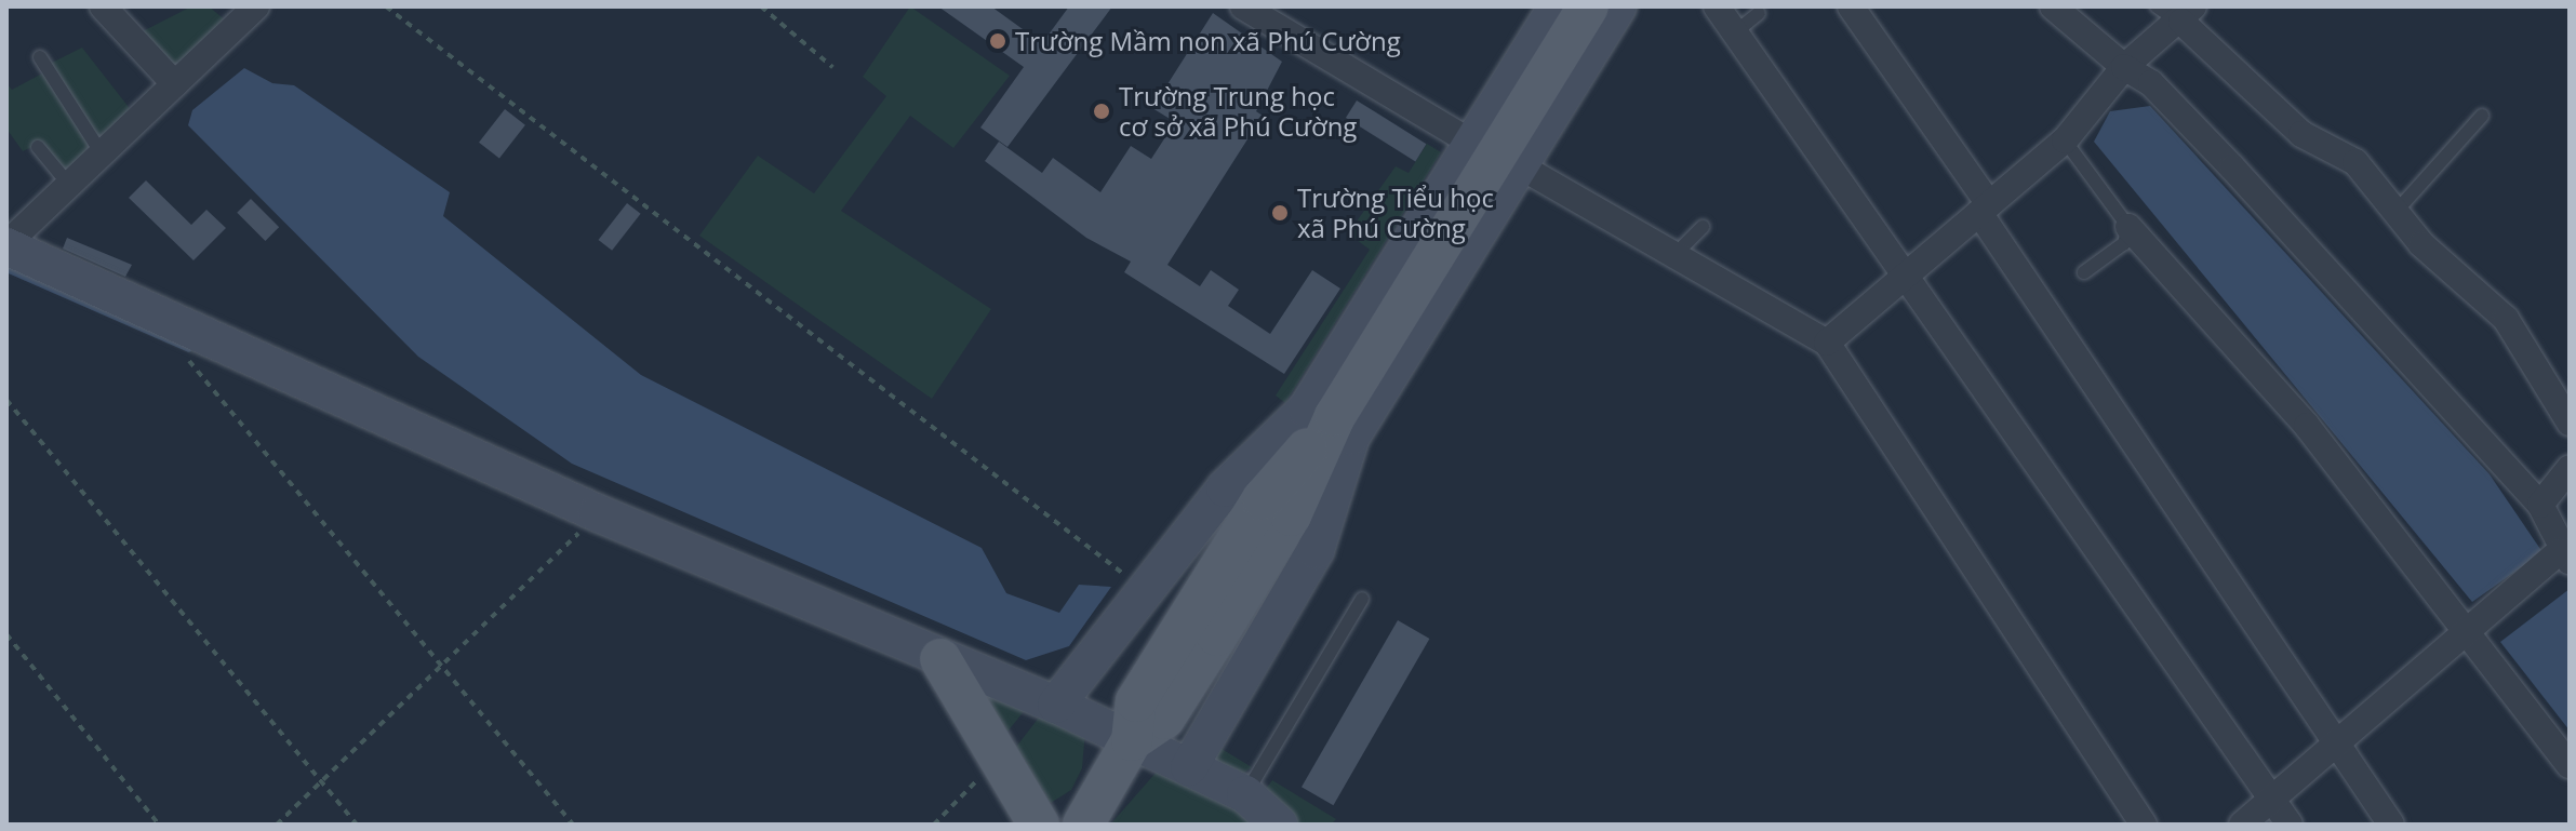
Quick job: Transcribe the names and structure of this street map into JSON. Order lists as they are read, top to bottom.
{
  "places": ["Trường Mầm non xã Phú Cường", "Trường Trung học cơ sở xã Phú Cường", "Trường Tiểu học xã Phú Cường"]
}
